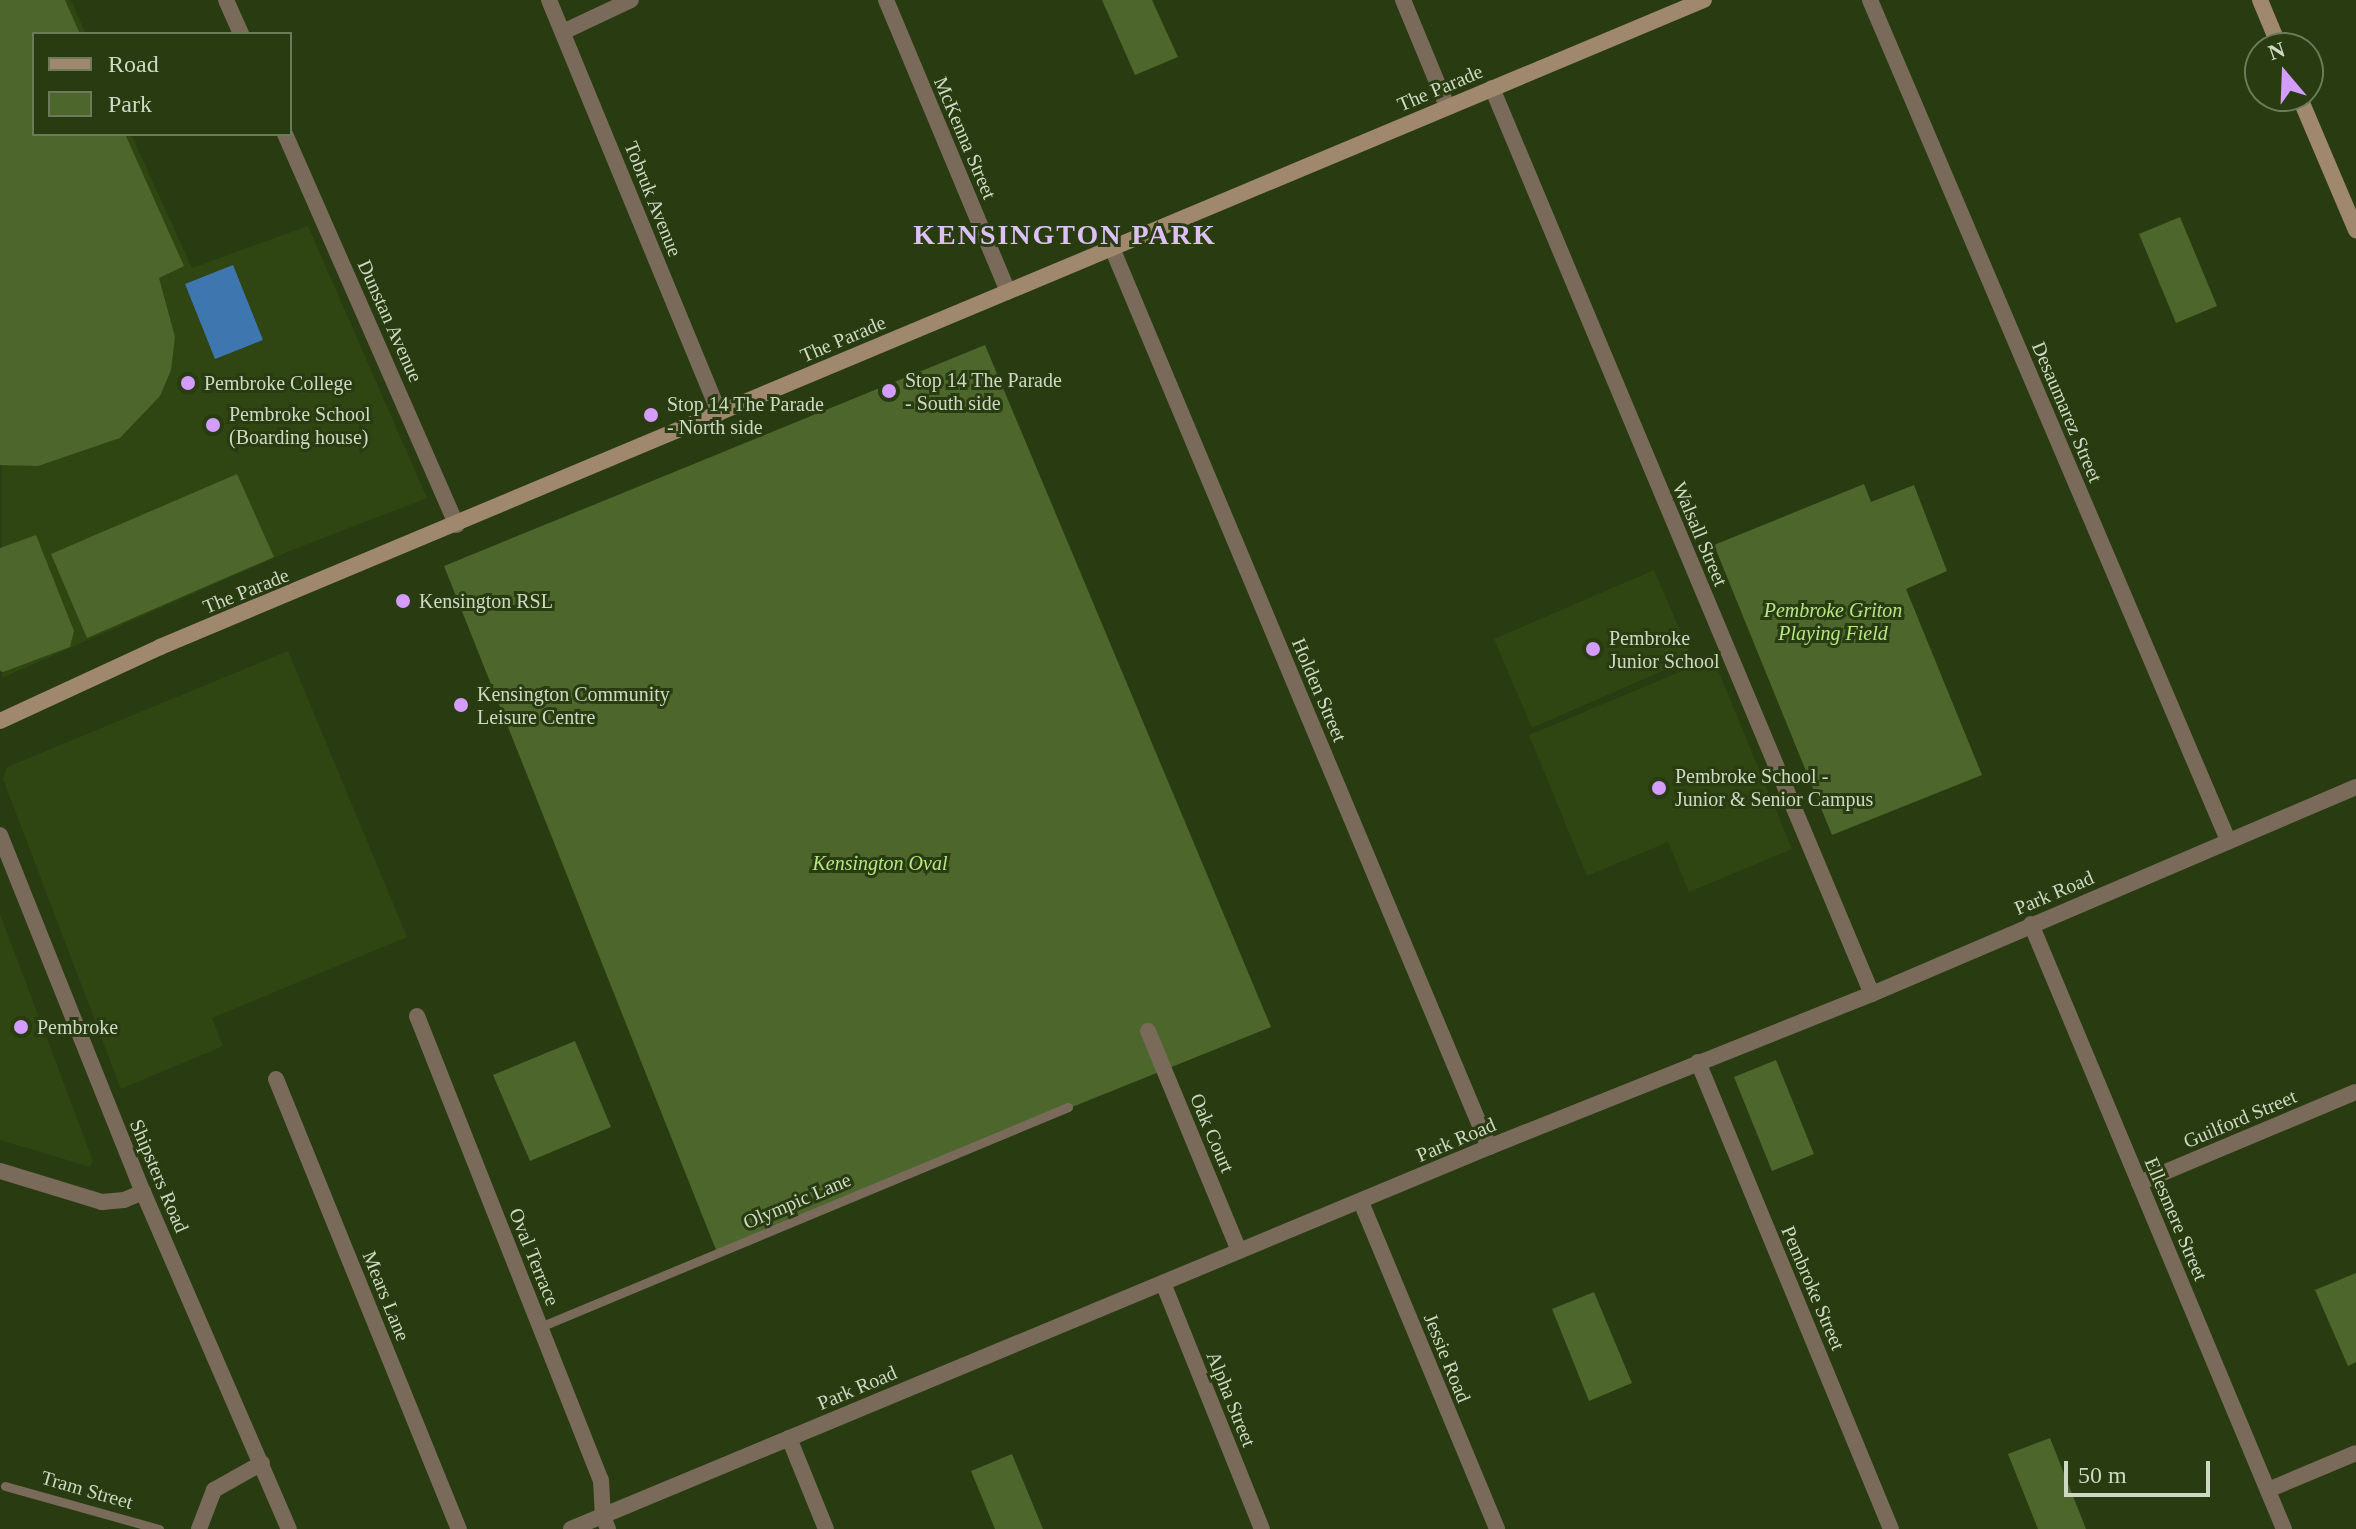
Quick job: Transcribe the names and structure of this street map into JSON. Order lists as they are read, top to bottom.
{
  "streets": {
    "main road": ["The Parade"],
    "street": [
      "McKenna Street",
      "Tobruk Avenue",
      "Dunstan Avenue",
      "Desaumarez Street",
      "Walsall Street",
      "Holden Street",
      "Park Road",
      "Guilford Street",
      "Oak Court",
      "Shipsters Road",
      "Ellesmere Street",
      "Oval Terrace",
      "Pembroke Street",
      "Mears Lane",
      "Jessie Road",
      "Alpha Street"
    ],
    "lane": ["Olympic Lane", "Tram Street"]
  },
  "crossings": [
    ["The Parade", "McKenna Street"],
    ["The Parade", "Tobruk Avenue"],
    ["The Parade", "Dunstan Avenue"],
    ["The Parade", "Walsall Street"],
    ["The Parade", "Holden Street"],
    ["Desaumarez Street", "Park Road"],
    ["Walsall Street", "Park Road"],
    ["Holden Street", "Park Road"],
    ["Park Road", "Oak Court"],
    ["Park Road", "Ellesmere Street"],
    ["Park Road", "Oval Terrace"],
    ["Park Road", "Pembroke Street"],
    ["Park Road", "Jessie Road"],
    ["Park Road", "Alpha Street"],
    ["Guilford Street", "Ellesmere Street"],
    ["Olympic Lane", "Oval Terrace"]
  ],
  "districts": ["KENSINGTON PARK"],
  "parks": ["Pembroke Griton Playing Field", "Kensington Oval"],
  "places": [
    "Pembroke College",
    "Stop 14 The Parade - South side",
    "Stop 14 The Parade - North side",
    "Pembroke School (Boarding house)",
    "Kensington RSL",
    "Pembroke Junior School",
    "Kensington Community Leisure Centre",
    "Pembroke School - Junior & Senior Campus",
    "Pembroke"
  ],
  "legend": ["Road", "Park"],
  "scale_bar": "50 m",
  "north": "top"
}
